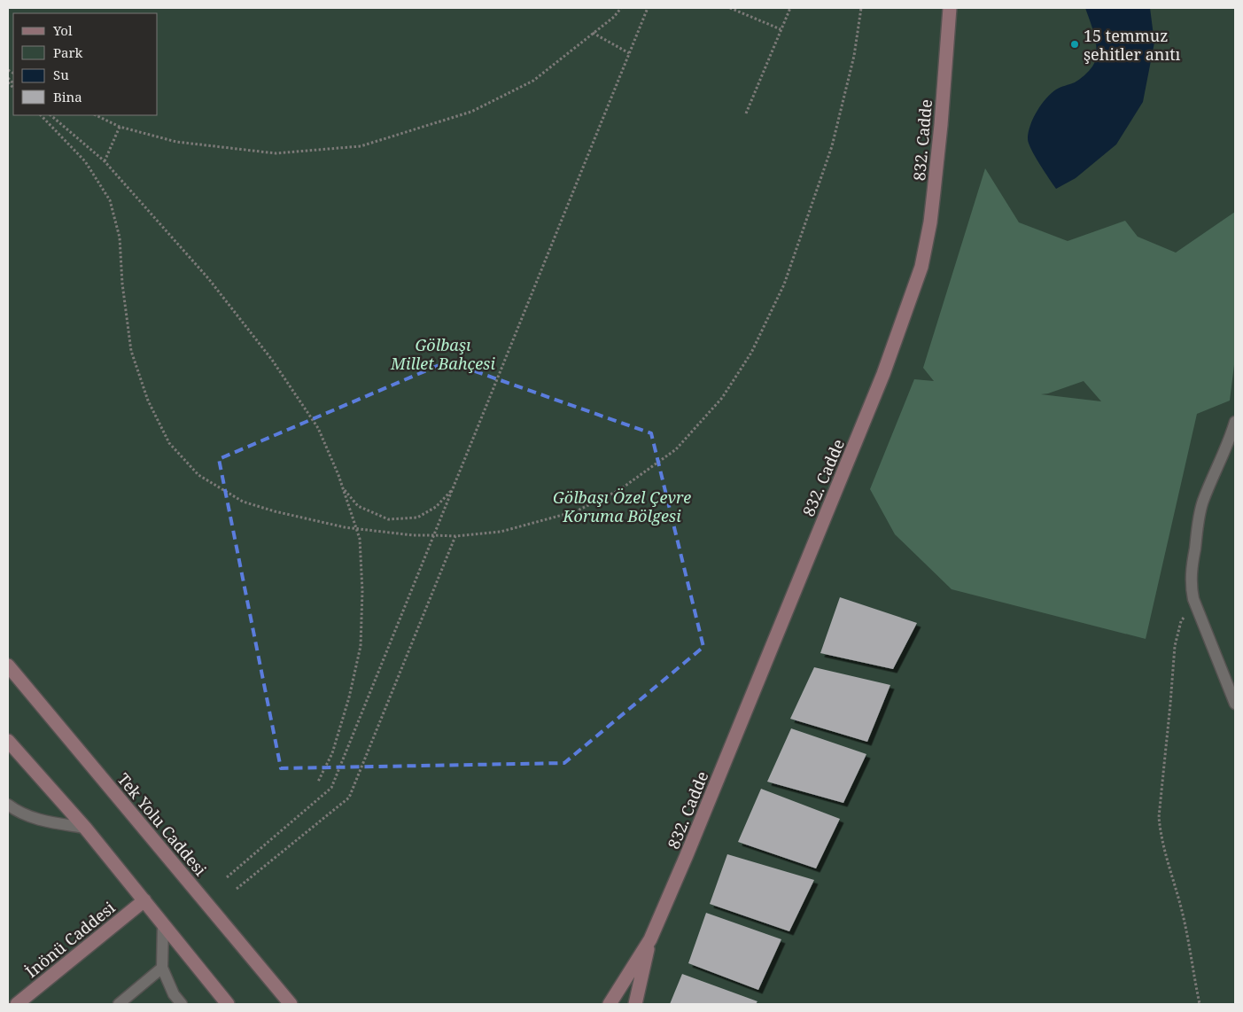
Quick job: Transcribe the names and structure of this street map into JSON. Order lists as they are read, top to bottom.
{
  "streets": {
    "street": ["832. Cadde", "Tek Yolu Caddesi", "İnönü Caddesi"]
  },
  "parks": ["Gölbaşı Millet Bahçesi", "Gölbaşı Özel Çevre Koruma Bölgesi"],
  "places": ["15 temmuz şehitler anıtı"],
  "legend": [
    "Yol",
    "Park",
    "Su",
    "Bina"
  ]
}
